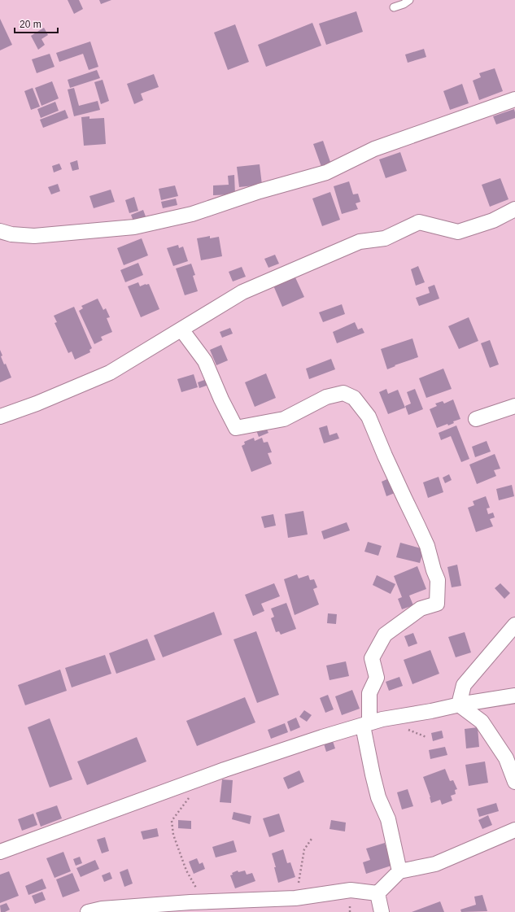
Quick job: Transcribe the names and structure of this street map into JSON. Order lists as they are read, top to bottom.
{
  "scale_bar": "20 m"
}
